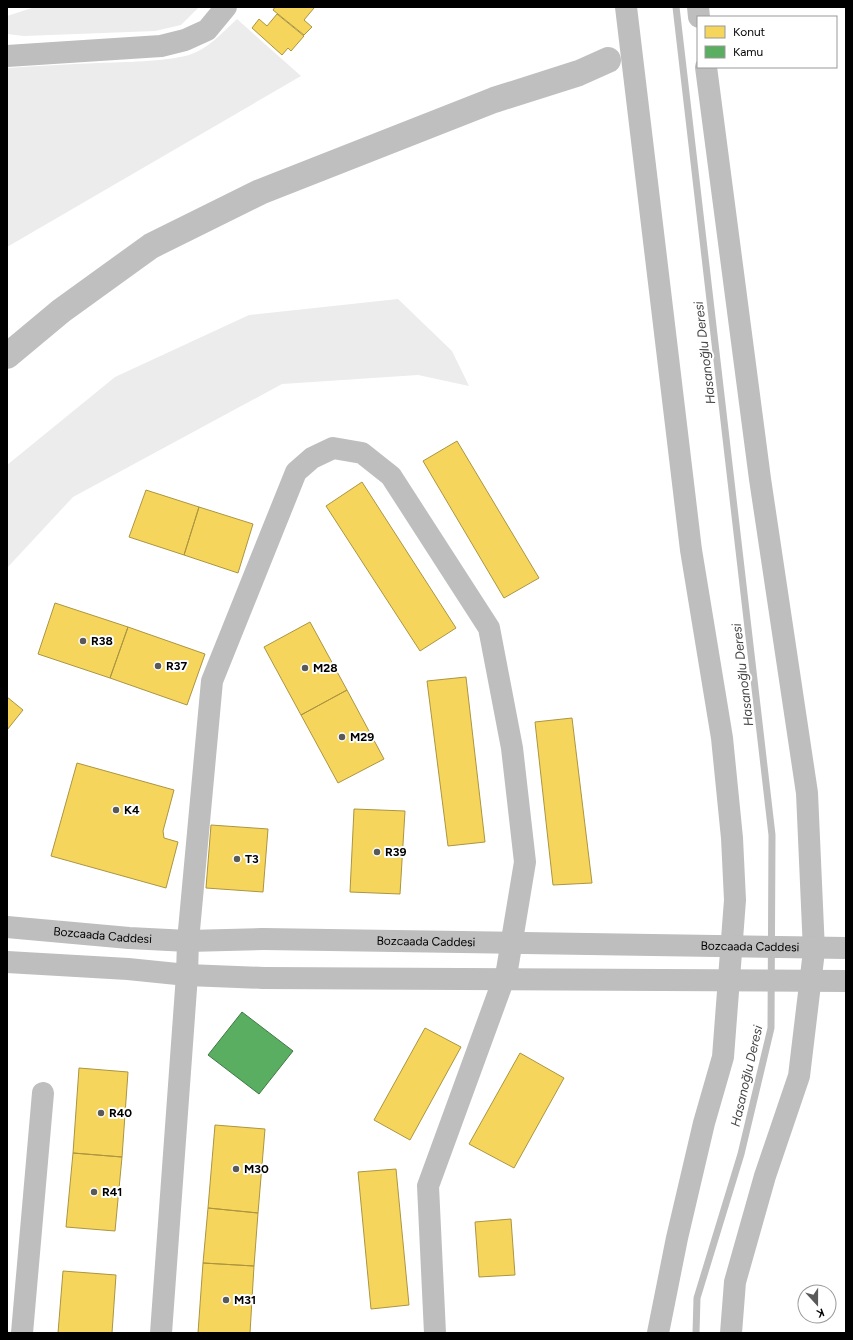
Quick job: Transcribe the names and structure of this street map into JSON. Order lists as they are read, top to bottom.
{
  "streets": {
    "street": ["Bozcaada Caddesi"]
  },
  "water": ["Hasanoğlu Deresi"],
  "places": [
    "R38",
    "R37",
    "M28",
    "M29",
    "K4",
    "R39",
    "T3",
    "R40",
    "M30",
    "R41",
    "M31"
  ],
  "legend": ["Konut", "Kamu"],
  "north": "bottom"
}
